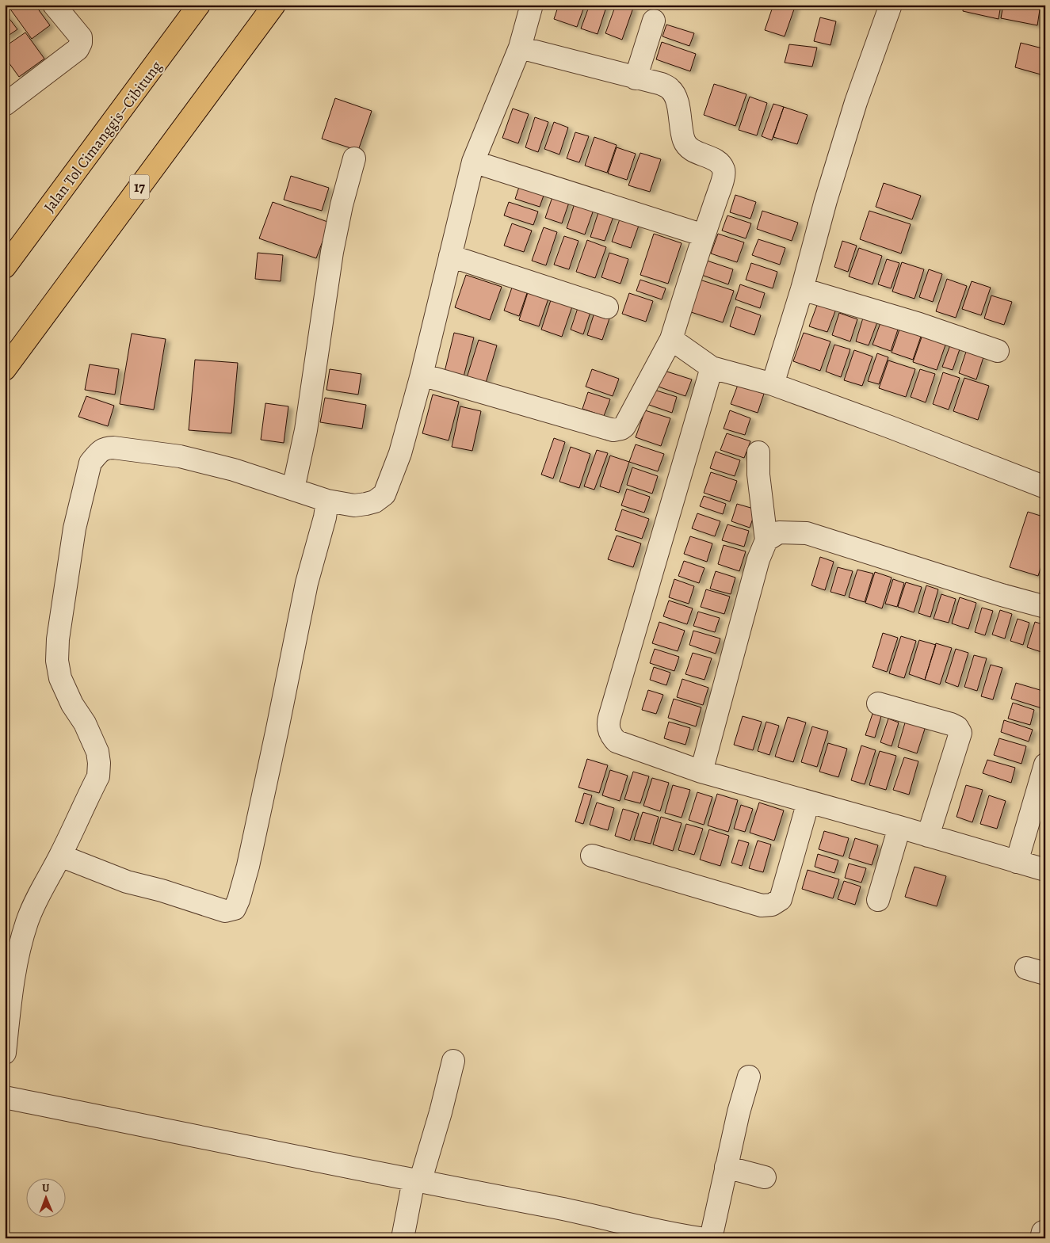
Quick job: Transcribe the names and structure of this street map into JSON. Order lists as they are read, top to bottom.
{
  "streets": {
    "highway": ["Jalan Tol Cimanggis–Cibitung", "17"]
  },
  "north": "top"
}
